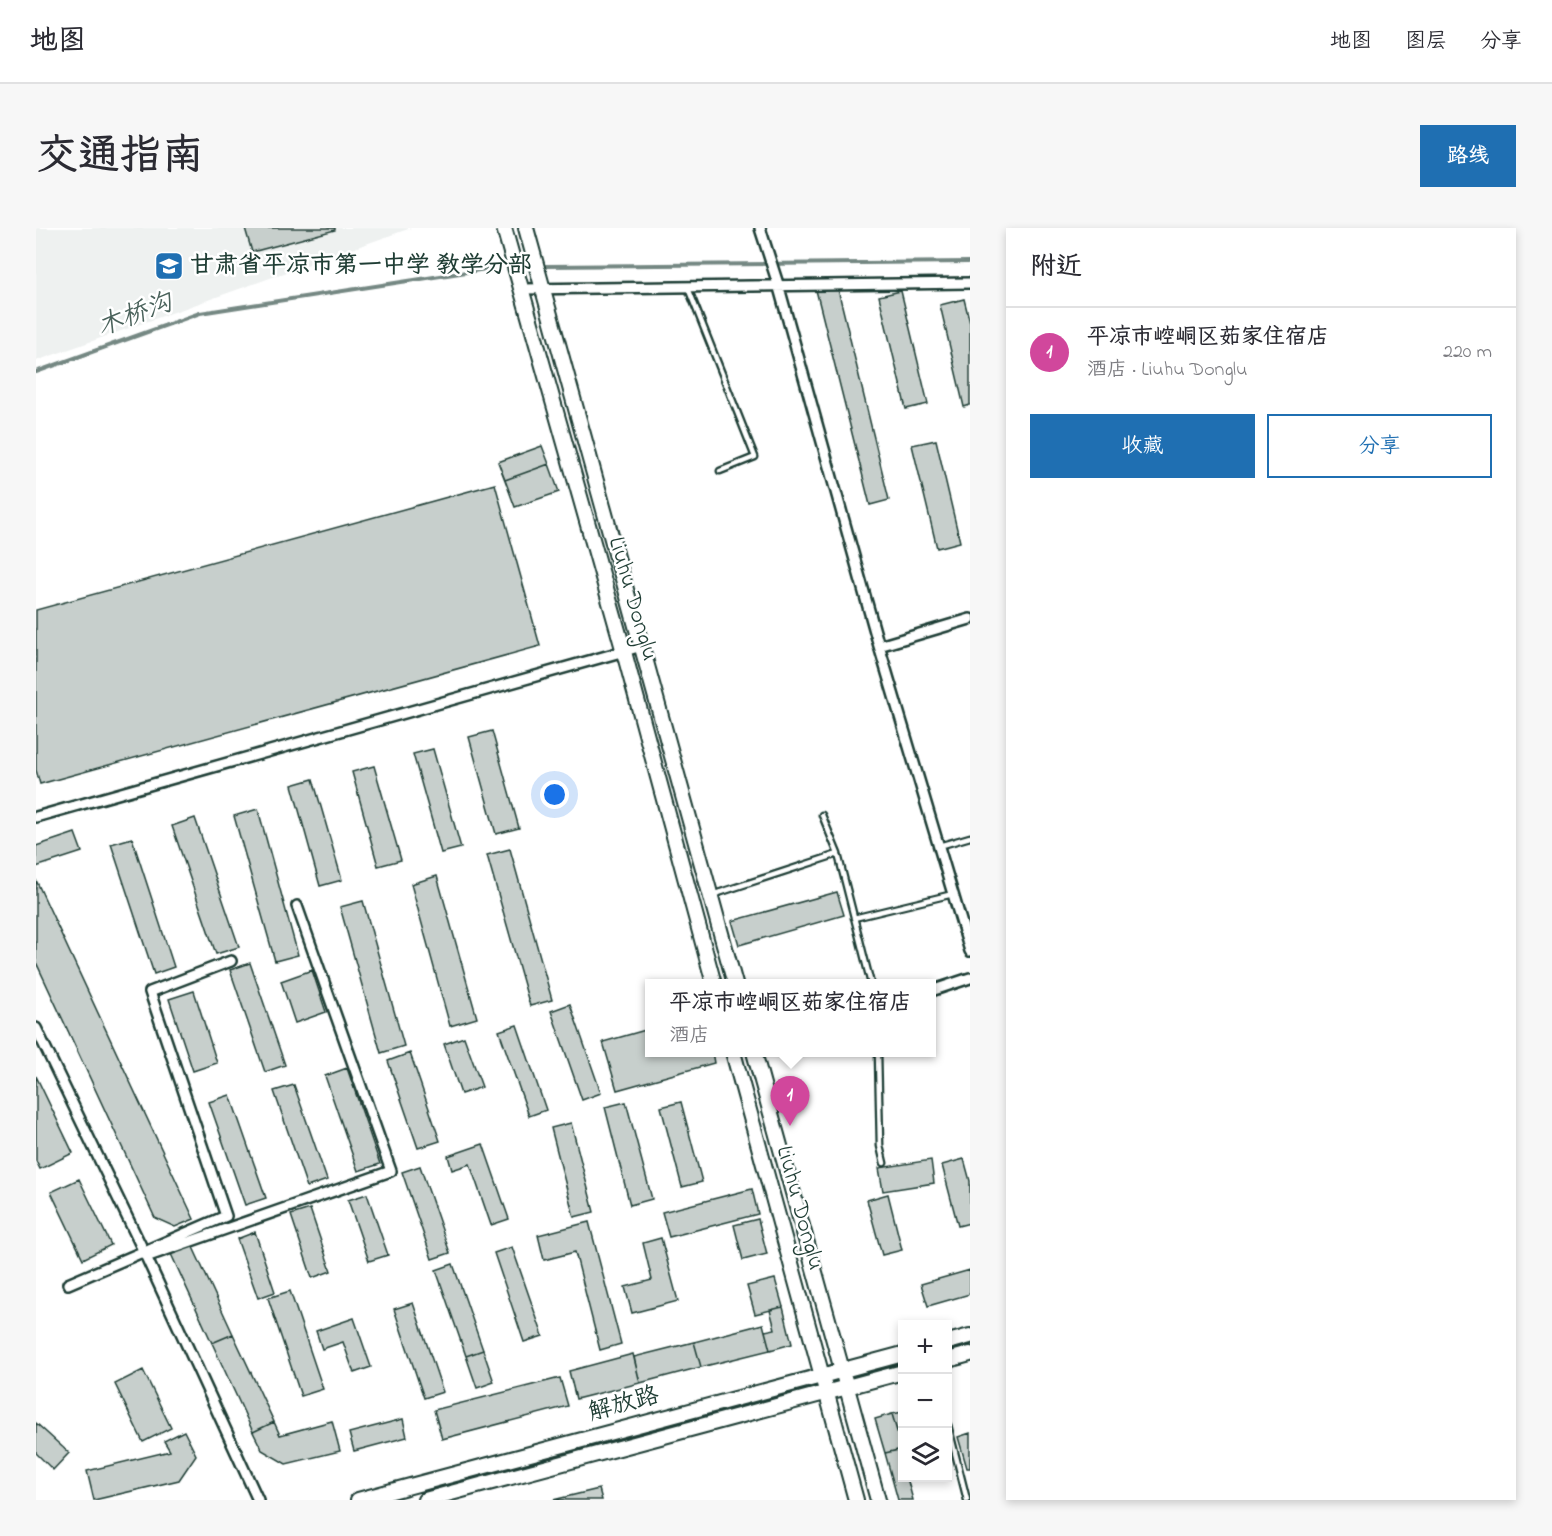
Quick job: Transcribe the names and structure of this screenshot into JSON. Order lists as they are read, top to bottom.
{
  "streets": {
    "main road": ["Liuhu Donglu", "解放路"]
  },
  "crossings": [
    ["Liuhu Donglu", "解放路"]
  ],
  "water": ["木桥沟"],
  "places": {
    "school or university": ["甘肃省平凉市第一中学 教学分部"]
  },
  "page": {
    "header": "地图",
    "nav": ["地图", "图层", "分享"],
    "title": "交通指南",
    "buttons": [
      "路线",
      ["收藏", "分享"]
    ],
    "heading": "附近",
    "list": [
      {
        "mark": "1",
        "name": "平凉市崆峒区茹家住宿店",
        "note": "酒店 · Liuhu Donglu",
        "value": "220 m"
      }
    ],
    "popup": ["平凉市崆峒区茹家住宿店", "酒店"],
    "pins": "1",
    "map_buttons": ["+", "−"]
  }
}
